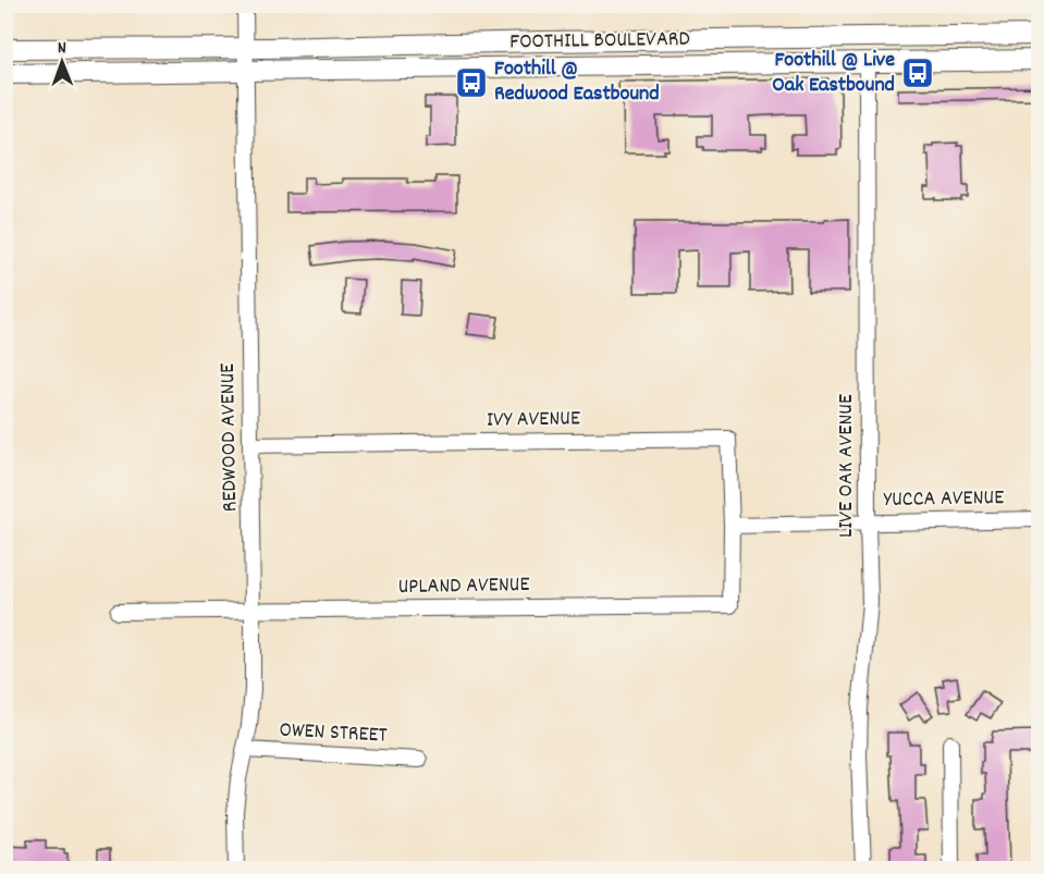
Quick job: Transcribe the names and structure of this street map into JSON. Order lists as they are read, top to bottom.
{
  "streets": {
    "main road": ["FOOTHILL BOULEVARD"],
    "street": [
      "IVY AVENUE",
      "REDWOOD AVENUE",
      "LIVE OAK AVENUE",
      "YUCCA AVENUE",
      "UPLAND AVENUE",
      "OWEN STREET"
    ]
  },
  "crossings": [
    ["FOOTHILL BOULEVARD", "REDWOOD AVENUE"],
    ["FOOTHILL BOULEVARD", "LIVE OAK AVENUE"],
    ["IVY AVENUE", "REDWOOD AVENUE"],
    ["IVY AVENUE", "YUCCA AVENUE"],
    ["IVY AVENUE", "UPLAND AVENUE"],
    ["REDWOOD AVENUE", "UPLAND AVENUE"],
    ["REDWOOD AVENUE", "OWEN STREET"],
    ["LIVE OAK AVENUE", "YUCCA AVENUE"],
    ["YUCCA AVENUE", "UPLAND AVENUE"]
  ],
  "places": {
    "bus stop": ["Foothill @ Live Oak Eastbound", "Foothill @ Redwood Eastbound"]
  },
  "north": "top"
}
